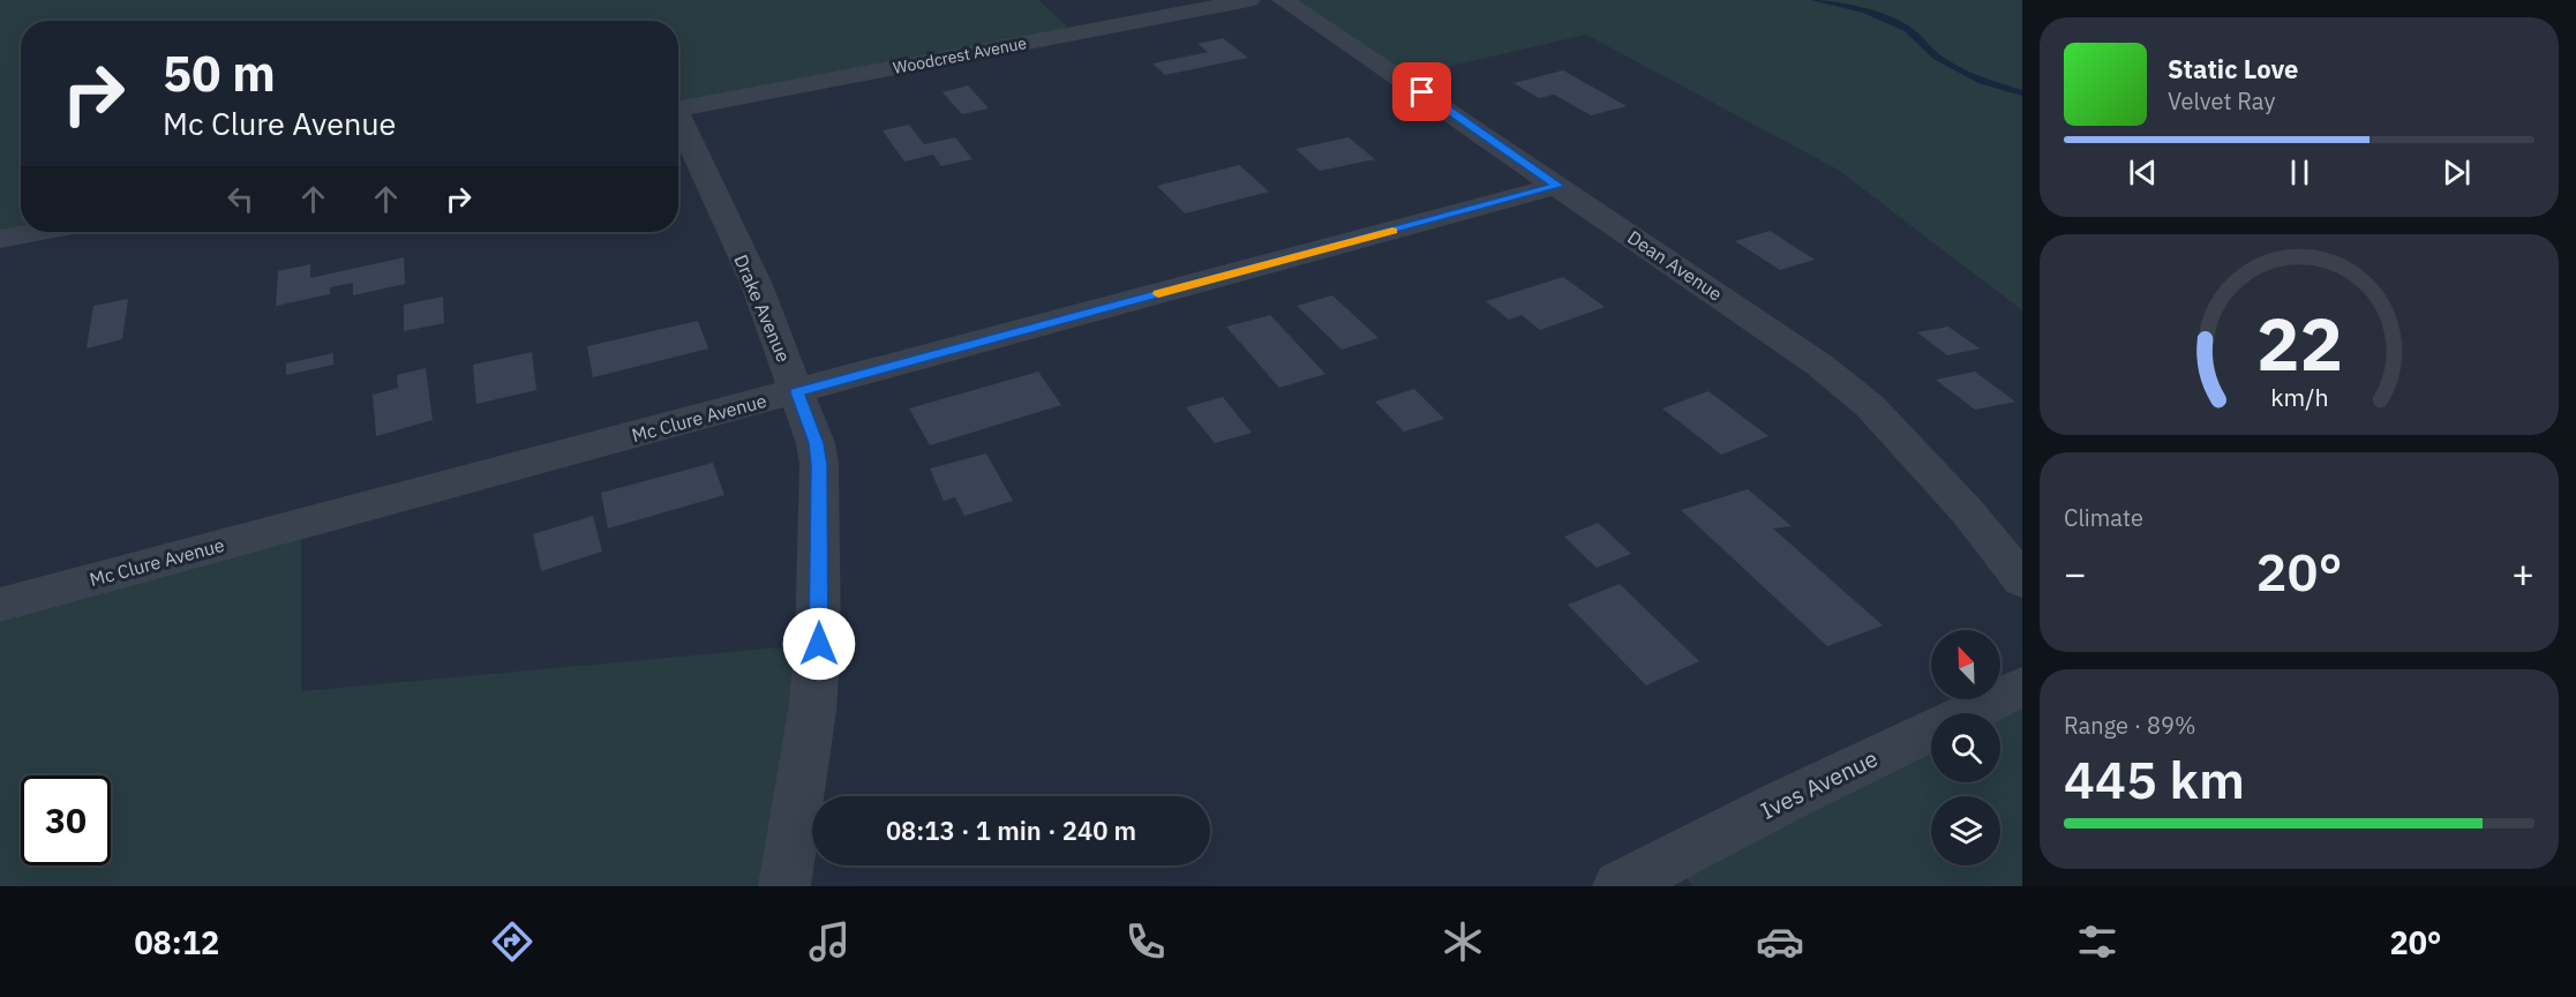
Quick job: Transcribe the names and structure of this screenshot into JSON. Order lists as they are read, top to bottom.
{
  "streets": {
    "street": [
      "Woodcrest Avenue",
      "Dean Avenue",
      "Drake Avenue",
      "Mc Clure Avenue",
      "Ives Avenue"
    ]
  },
  "crossings": [
    ["Dean Avenue", "Mc Clure Avenue"],
    ["Drake Avenue", "Mc Clure Avenue"]
  ],
  "north": "top left",
  "page": {
    "turn": ["50 m", "Mc Clure Avenue"],
    "song": ["Static Love", "Velvet Ray"],
    "tile": [
      "Climate",
      ["Range · 89%", "445 km"]
    ],
    "heat": ["−", "20°", "+"],
    "limit": "30",
    "trip": "08:13 · 1 min · 240 m",
    "tabs": ["08:12", "20°"],
    "gauge": ["22", "km/h"]
  }
}
